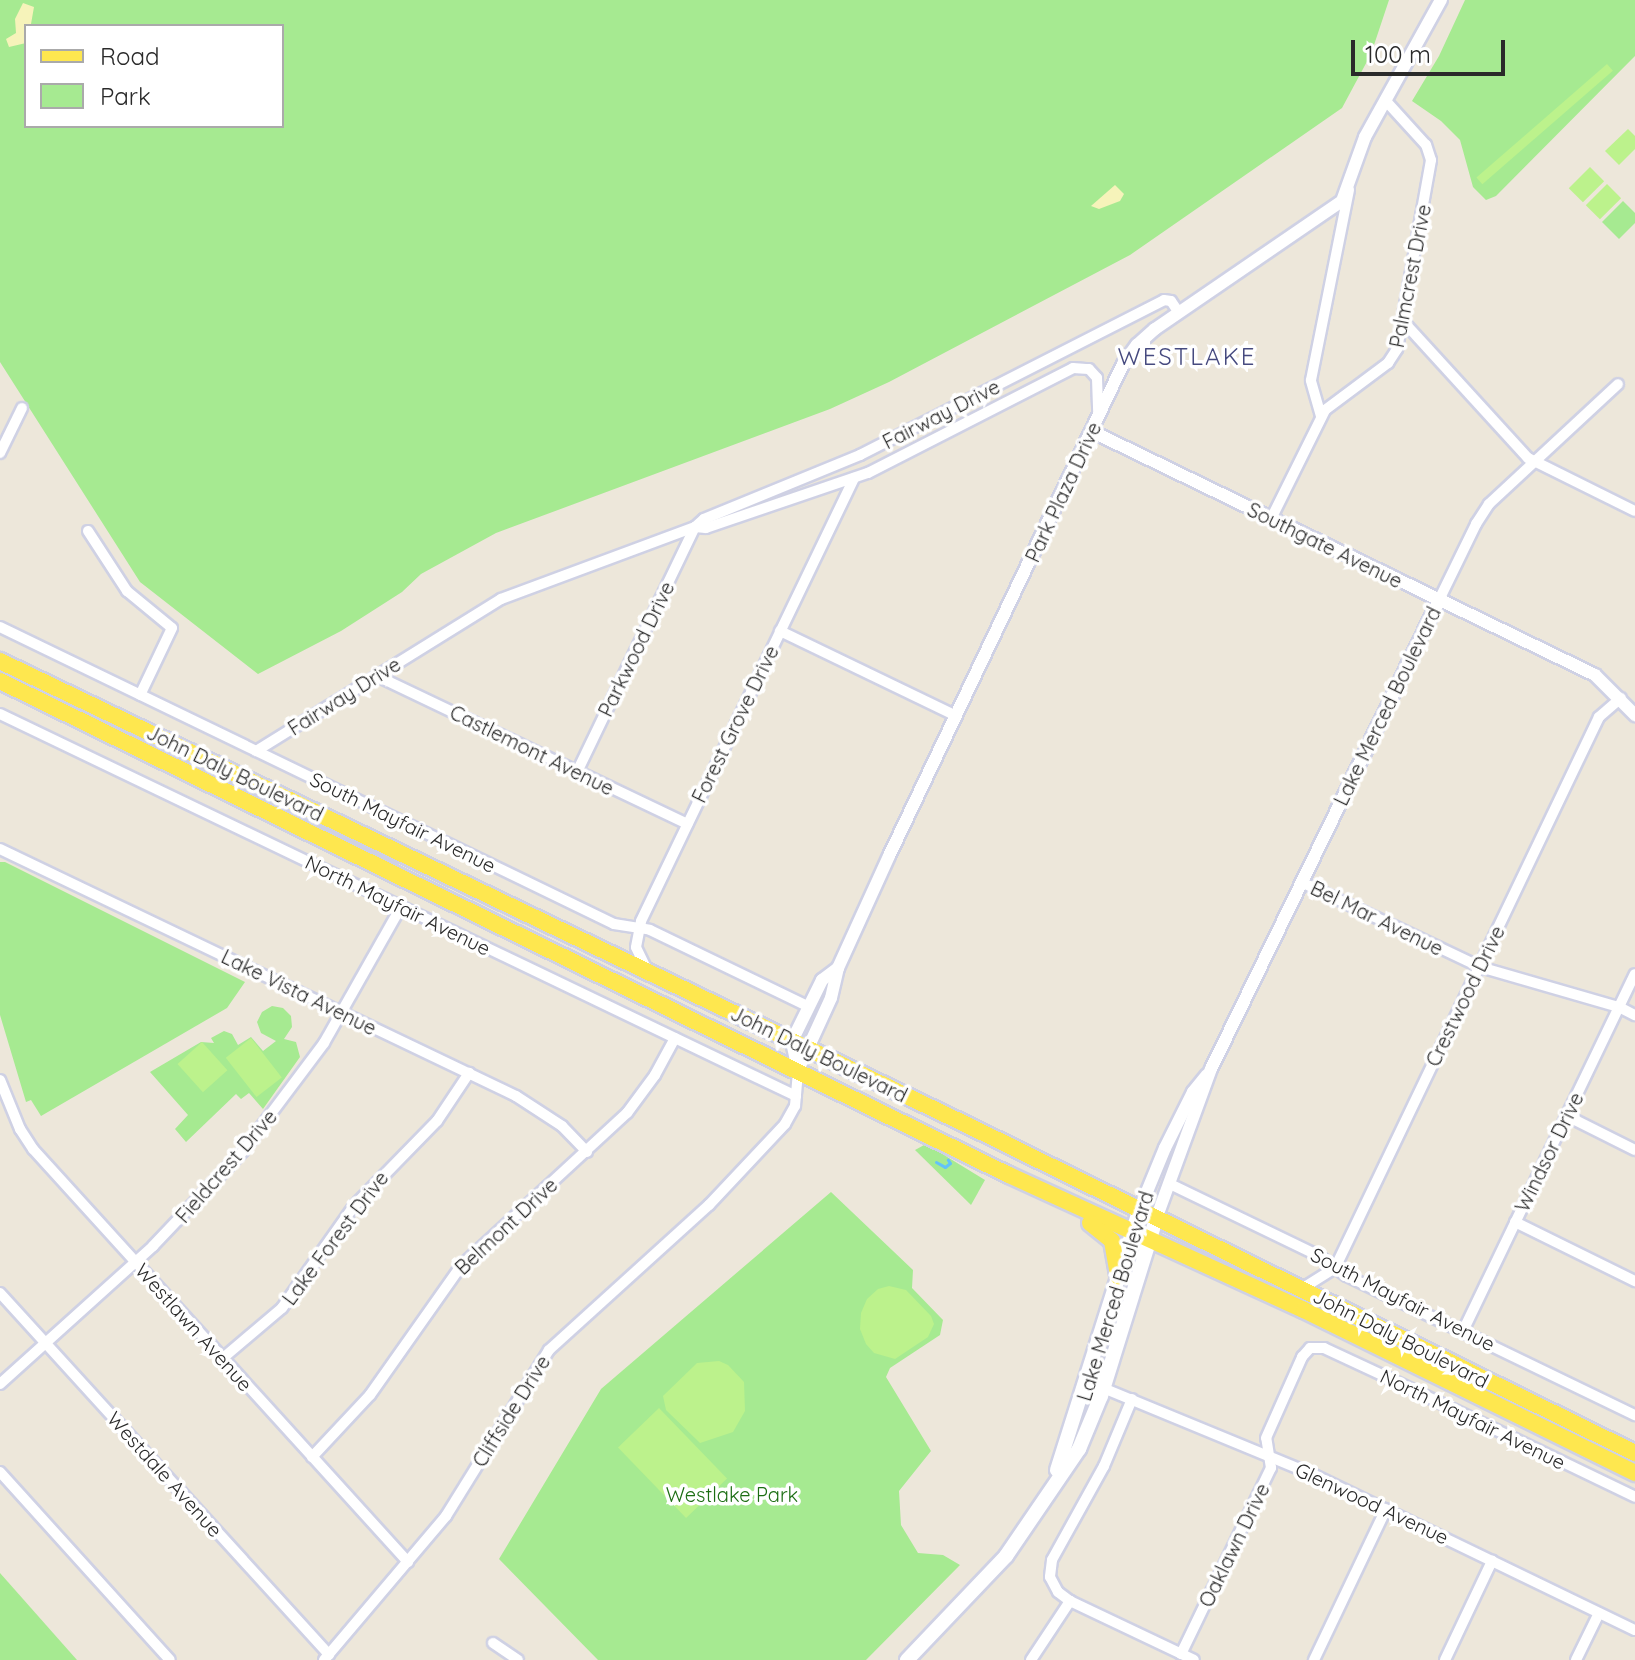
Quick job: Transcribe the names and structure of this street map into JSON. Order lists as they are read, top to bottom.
{
  "streets": {
    "main road": ["Lake Merced Boulevard", "John Daly Boulevard"],
    "street": [
      "Palmcrest Drive",
      "Fairway Drive",
      "Park Plaza Drive",
      "Southgate Avenue",
      "Parkwood Drive",
      "Forest Grove Drive",
      "Castlemont Avenue",
      "South Mayfair Avenue",
      "North Mayfair Avenue",
      "Bel Mar Avenue",
      "Lake Vista Avenue",
      "Crestwood Drive",
      "Windsor Drive",
      "Fieldcrest Drive",
      "Belmont Drive",
      "Lake Forest Drive",
      "Westlawn Avenue",
      "Cliffside Drive",
      "Westdale Avenue",
      "Glenwood Avenue",
      "Oaklawn Drive"
    ]
  },
  "crossings": [
    ["Palmcrest Drive", "Park Plaza Drive"],
    ["Palmcrest Drive", "Southgate Avenue"],
    ["Fairway Drive", "Park Plaza Drive"],
    ["Fairway Drive", "Parkwood Drive"],
    ["Fairway Drive", "Forest Grove Drive"],
    ["Fairway Drive", "Castlemont Avenue"],
    ["Fairway Drive", "South Mayfair Avenue"],
    ["Park Plaza Drive", "Southgate Avenue"],
    ["Park Plaza Drive", "John Daly Boulevard"],
    ["Park Plaza Drive", "South Mayfair Avenue"],
    ["Park Plaza Drive", "Cliffside Drive"],
    ["Southgate Avenue", "Lake Merced Boulevard"],
    ["Southgate Avenue", "Crestwood Drive"],
    ["Parkwood Drive", "Castlemont Avenue"],
    ["Lake Merced Boulevard", "John Daly Boulevard"],
    ["Lake Merced Boulevard", "South Mayfair Avenue"],
    ["Lake Merced Boulevard", "Bel Mar Avenue"],
    ["Lake Merced Boulevard", "Glenwood Avenue"],
    ["Forest Grove Drive", "Castlemont Avenue"],
    ["Forest Grove Drive", "South Mayfair Avenue"],
    ["John Daly Boulevard", "Cliffside Drive"],
    ["South Mayfair Avenue", "Crestwood Drive"],
    ["South Mayfair Avenue", "Windsor Drive"],
    ["North Mayfair Avenue", "Fieldcrest Drive"],
    ["North Mayfair Avenue", "Belmont Drive"],
    ["North Mayfair Avenue", "Cliffside Drive"],
    ["North Mayfair Avenue", "Oaklawn Drive"],
    ["Bel Mar Avenue", "Crestwood Drive"],
    ["Bel Mar Avenue", "Windsor Drive"],
    ["Lake Vista Avenue", "Fieldcrest Drive"],
    ["Lake Vista Avenue", "Belmont Drive"],
    ["Lake Vista Avenue", "Lake Forest Drive"],
    ["Fieldcrest Drive", "Westlawn Avenue"],
    ["Fieldcrest Drive", "Westdale Avenue"],
    ["Belmont Drive", "Westlawn Avenue"],
    ["Lake Forest Drive", "Westlawn Avenue"],
    ["Westlawn Avenue", "Cliffside Drive"],
    ["Cliffside Drive", "Westdale Avenue"],
    ["Glenwood Avenue", "Oaklawn Drive"]
  ],
  "districts": ["WESTLAKE"],
  "parks": ["Westlake Park"],
  "legend": ["Road", "Park"],
  "scale_bar": "100 m"
}
